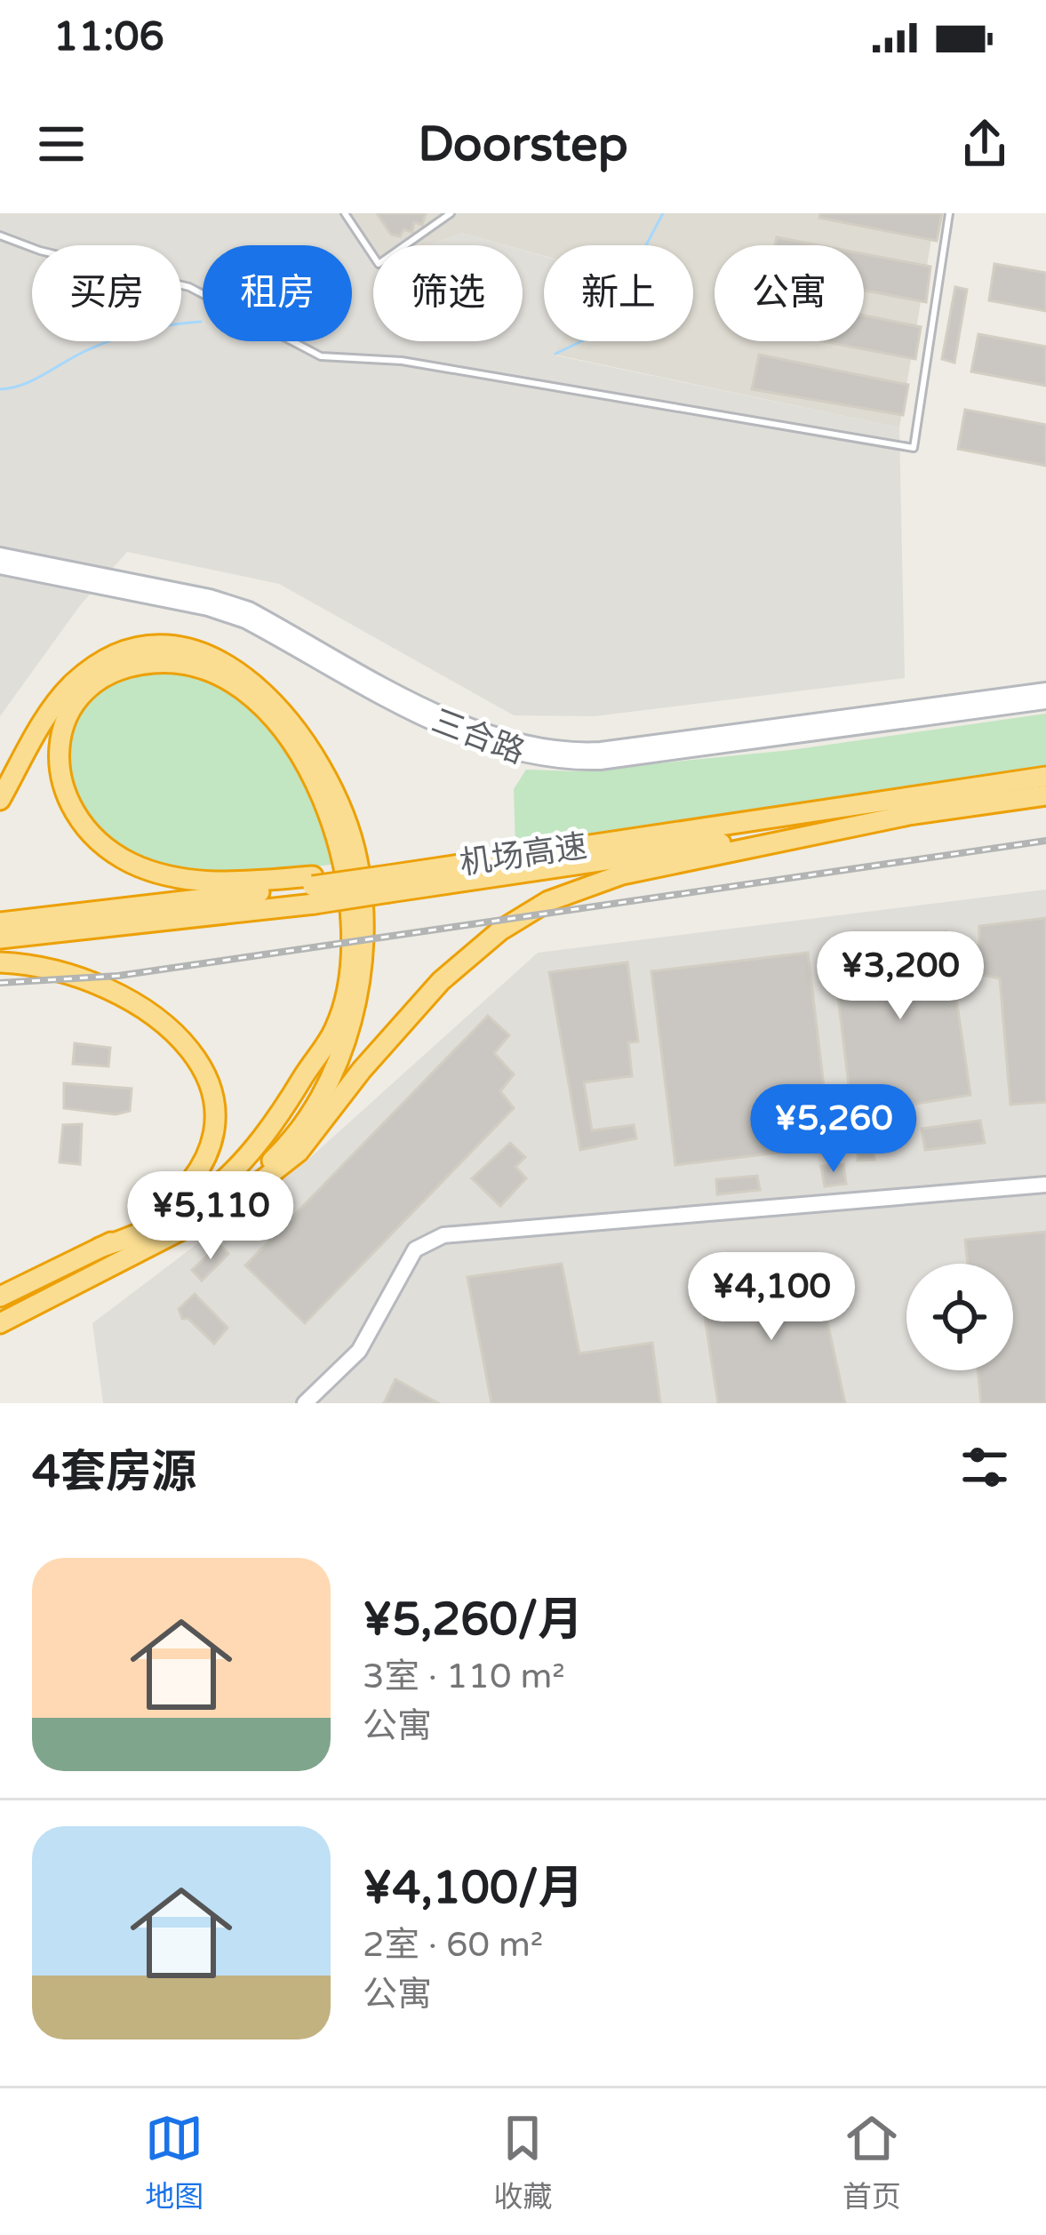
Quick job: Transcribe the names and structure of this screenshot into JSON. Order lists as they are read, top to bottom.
{
  "streets": {
    "highway": ["机场高速"],
    "main road": ["三合路"]
  },
  "page": {
    "status": "11:06",
    "header": "Doorstep",
    "chip": [
      "买房",
      "租房",
      "筛选",
      "新上",
      "公寓"
    ],
    "price": [
      "¥3,200",
      "¥5,260",
      "¥5,110",
      "¥4,100"
    ],
    "heading": "4套房源",
    "list": [
      {
        "name": "¥5,260/月",
        "note": "3室 · 110 m² · 公寓"
      },
      {
        "name": "¥4,100/月",
        "note": "2室 · 60 m² · 公寓"
      }
    ],
    "tabs": ["地图", "收藏", "首页"]
  }
}
